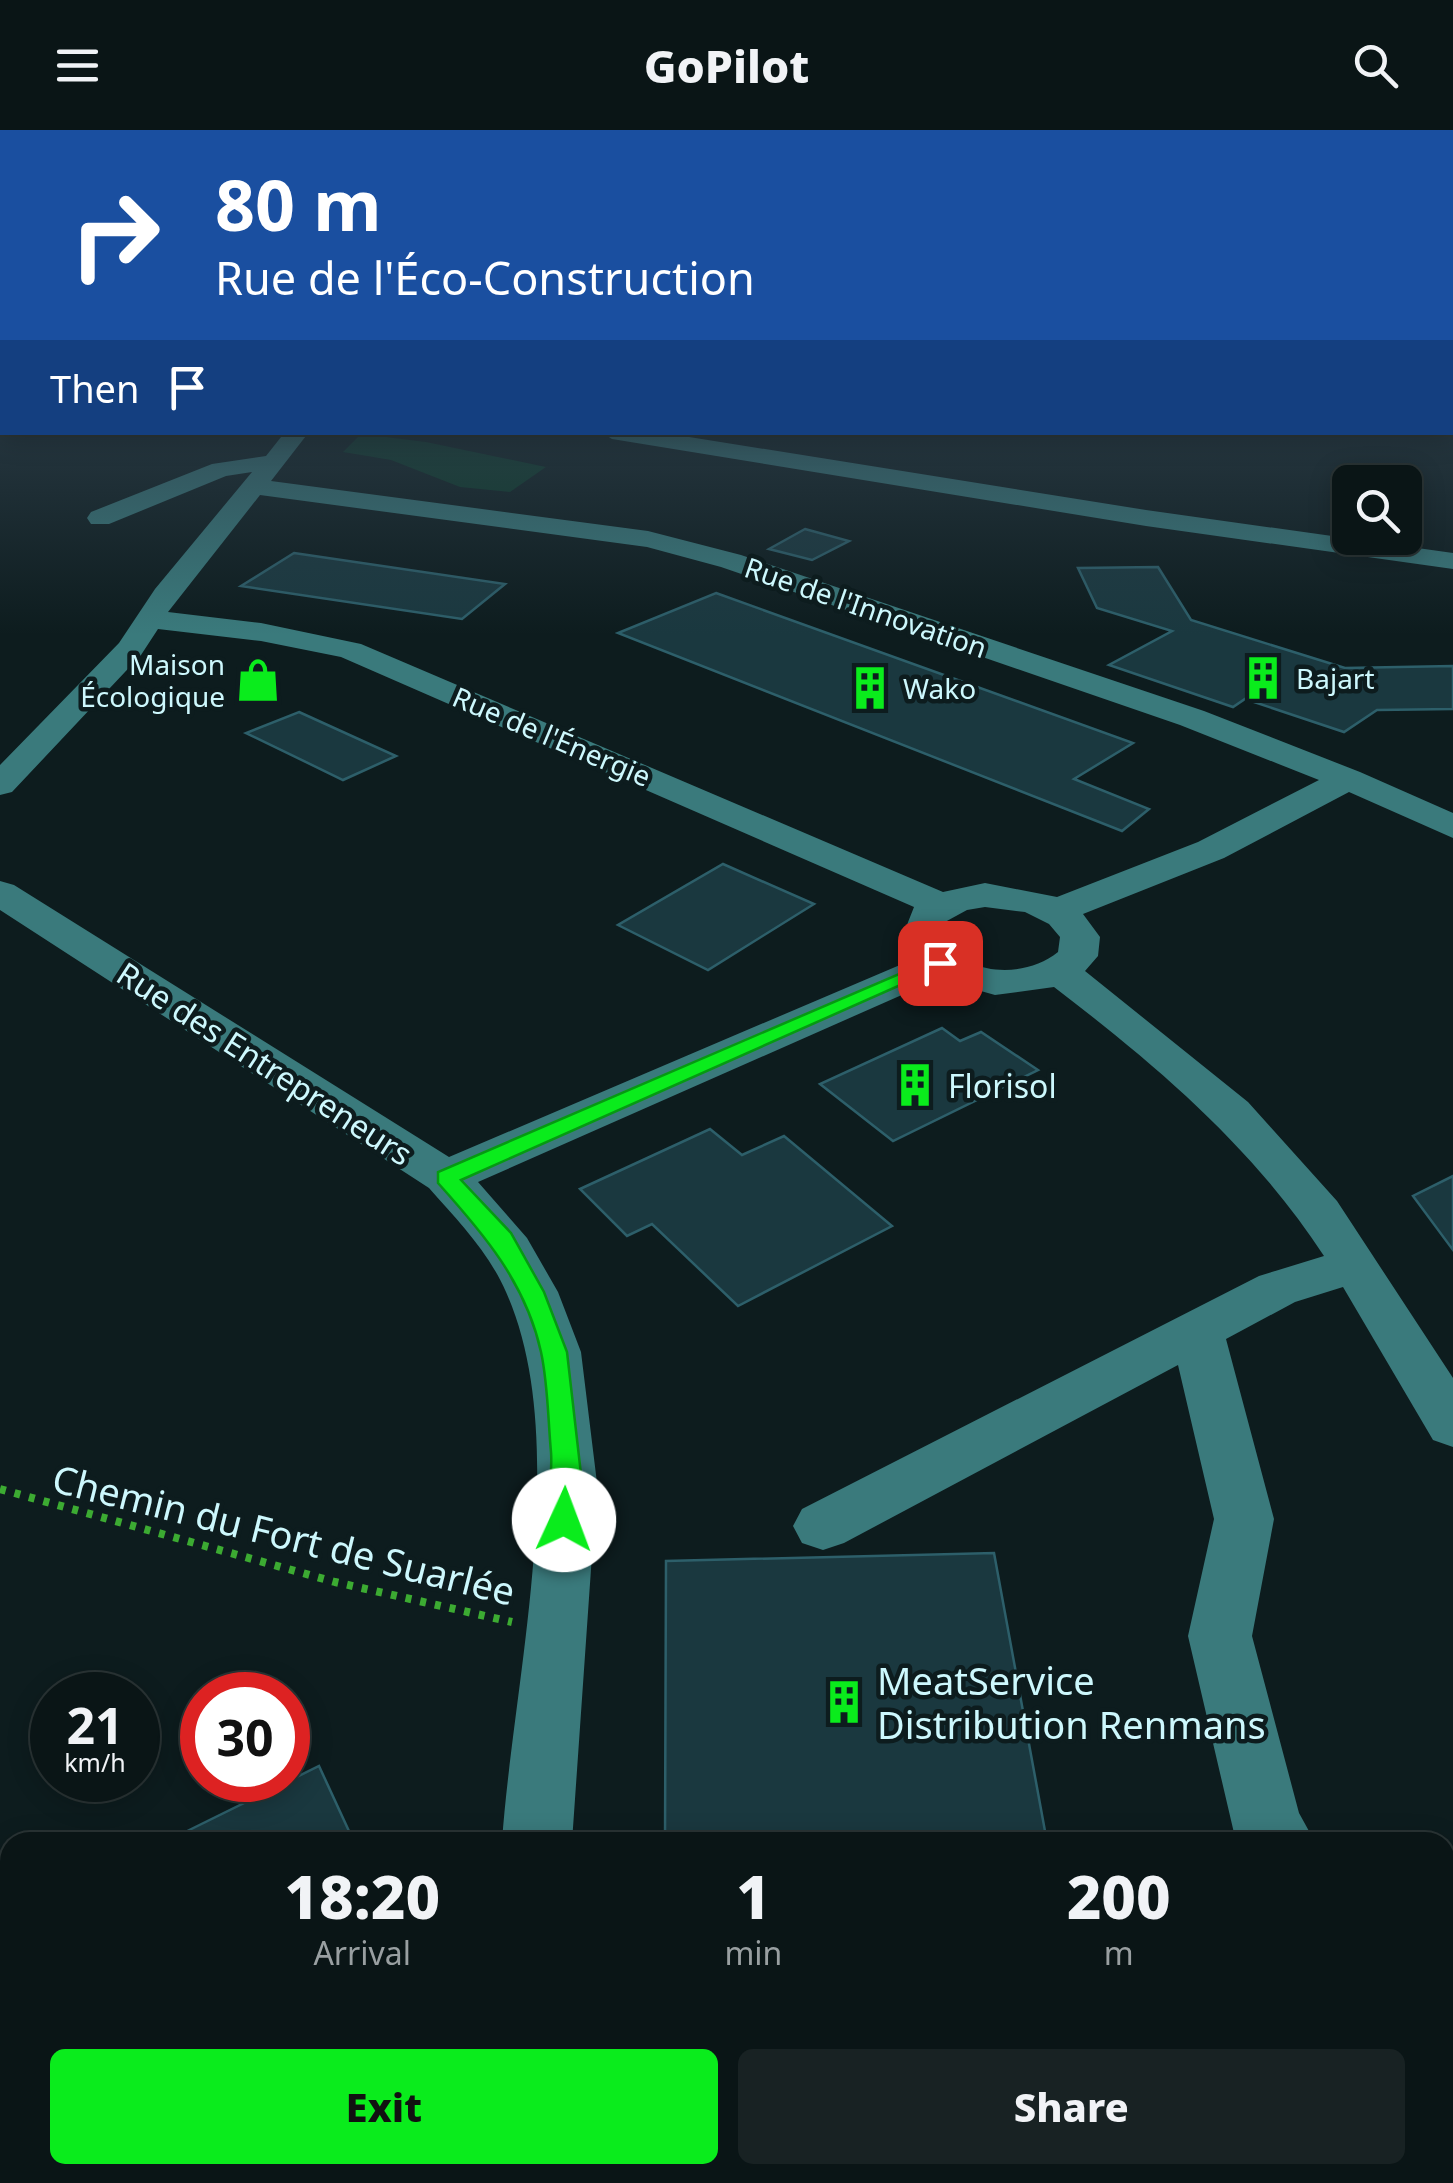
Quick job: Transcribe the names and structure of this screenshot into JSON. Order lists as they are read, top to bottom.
{
  "streets": {
    "street": ["Rue de l'Innovation", "Rue de l'Énergie", "Rue des Entrepreneurs"],
    "path": ["Chemin du Fort de Suarlée"]
  },
  "crossings": [
    ["Rue des Entrepreneurs", "Chemin du Fort de Suarlée"]
  ],
  "places": {
    "building": [
      "Bajart",
      "Wako",
      "Florisol",
      "MeatService Distribution Renmans"
    ],
    "shop": ["Maison Écologique"]
  },
  "page": {
    "header": "GoPilot",
    "turn": ["80 m", "Rue de l'Éco-Construction"],
    "then": "Then",
    "speed": "21 km/h",
    "limit": "30",
    "eta": [
      "18:20",
      "Arrival",
      "1",
      "min",
      "200",
      "m"
    ],
    "buttons": ["Exit", "Share"]
  }
}
